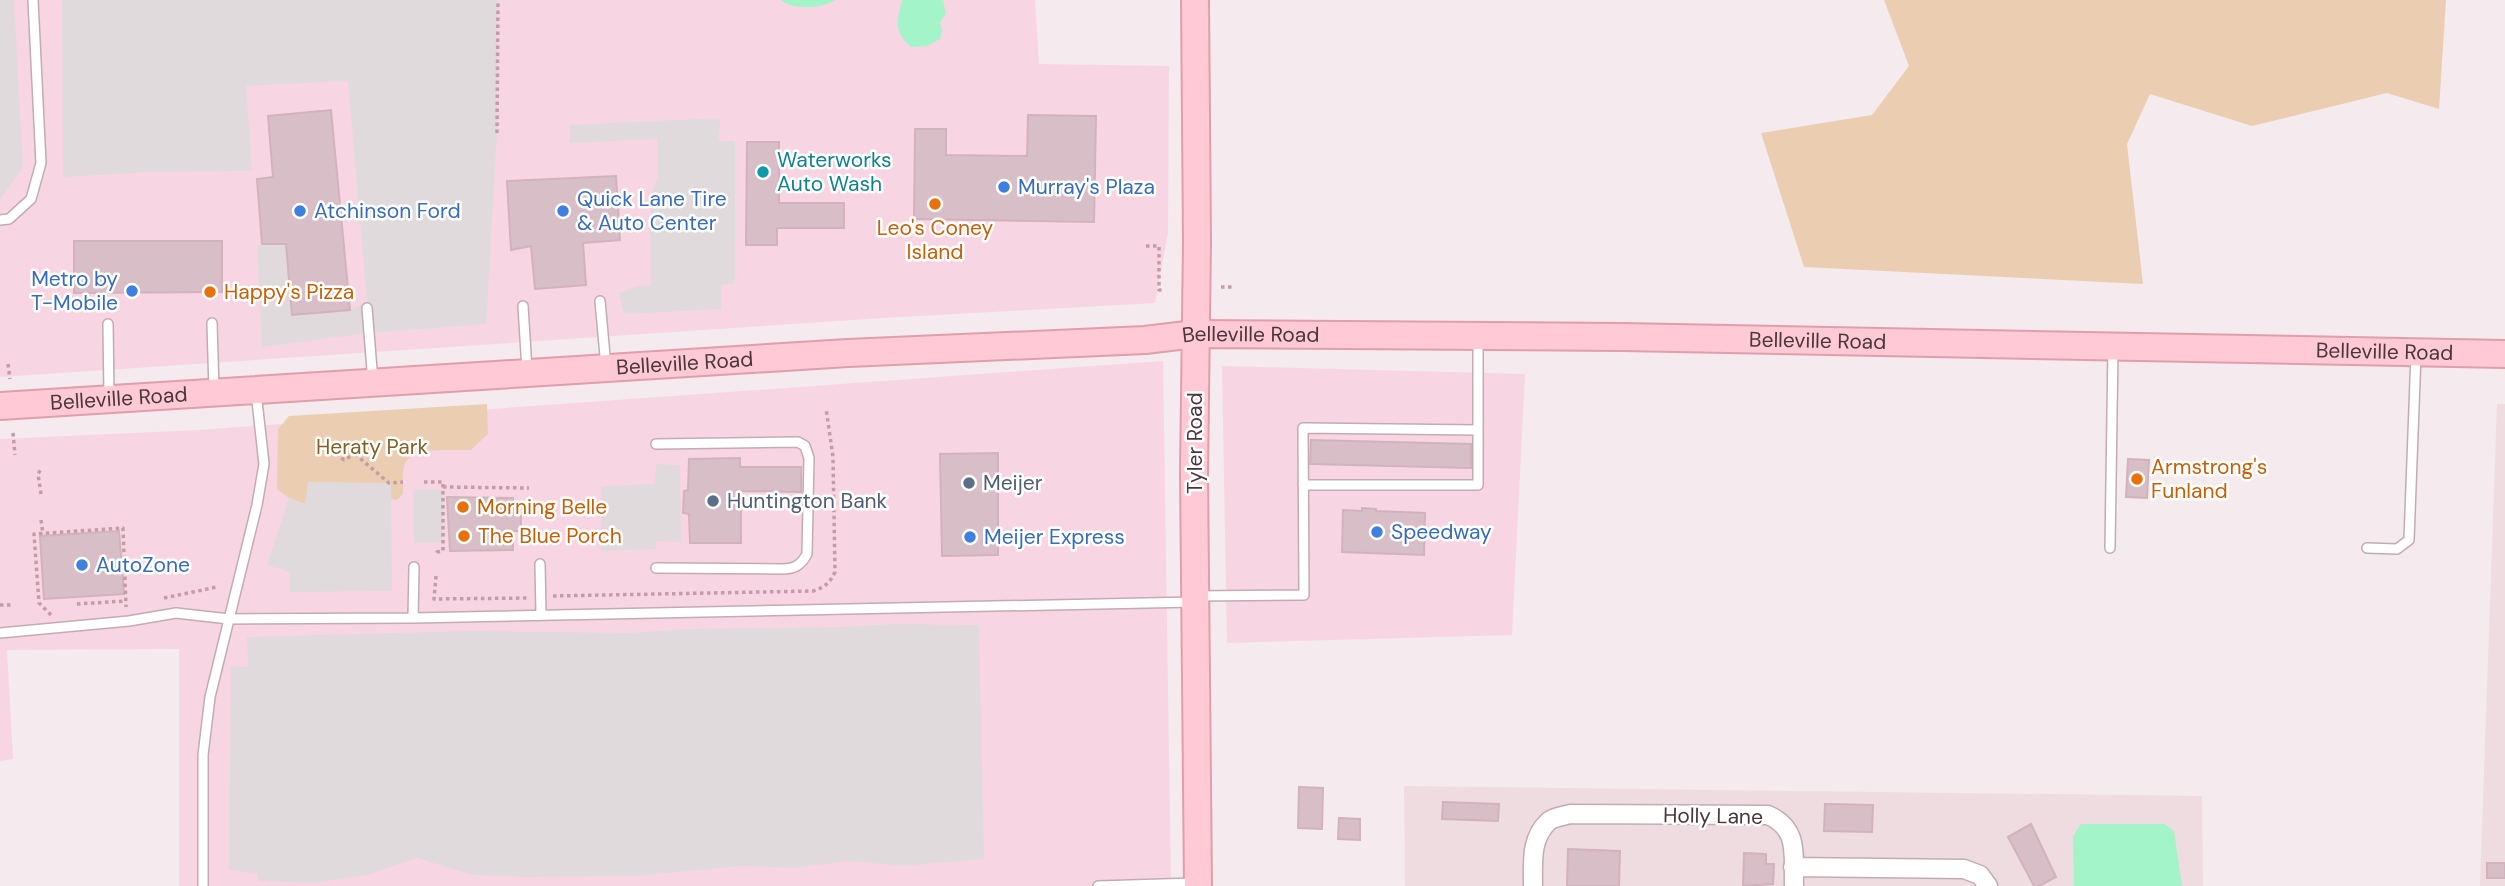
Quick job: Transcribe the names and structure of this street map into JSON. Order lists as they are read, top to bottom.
{
  "streets": {
    "main road": ["Belleville Road", "Tyler Road"],
    "street": ["Holly Lane"]
  },
  "crossings": [
    ["Belleville Road", "Tyler Road"]
  ],
  "parks": ["Heraty Park"],
  "places": [
    "Waterworks Auto Wash",
    "Murray's Plaza",
    "Leo's Coney Island",
    "Atchinson Ford",
    "Quick Lane Tire & Auto Center",
    "Metro by T-Mobile",
    "Happy's Pizza",
    "Armstrong's Funland",
    "Meijer",
    "Huntington Bank",
    "Morning Belle",
    "Speedway",
    "The Blue Porch",
    "Meijer Express",
    "AutoZone"
  ]
}
